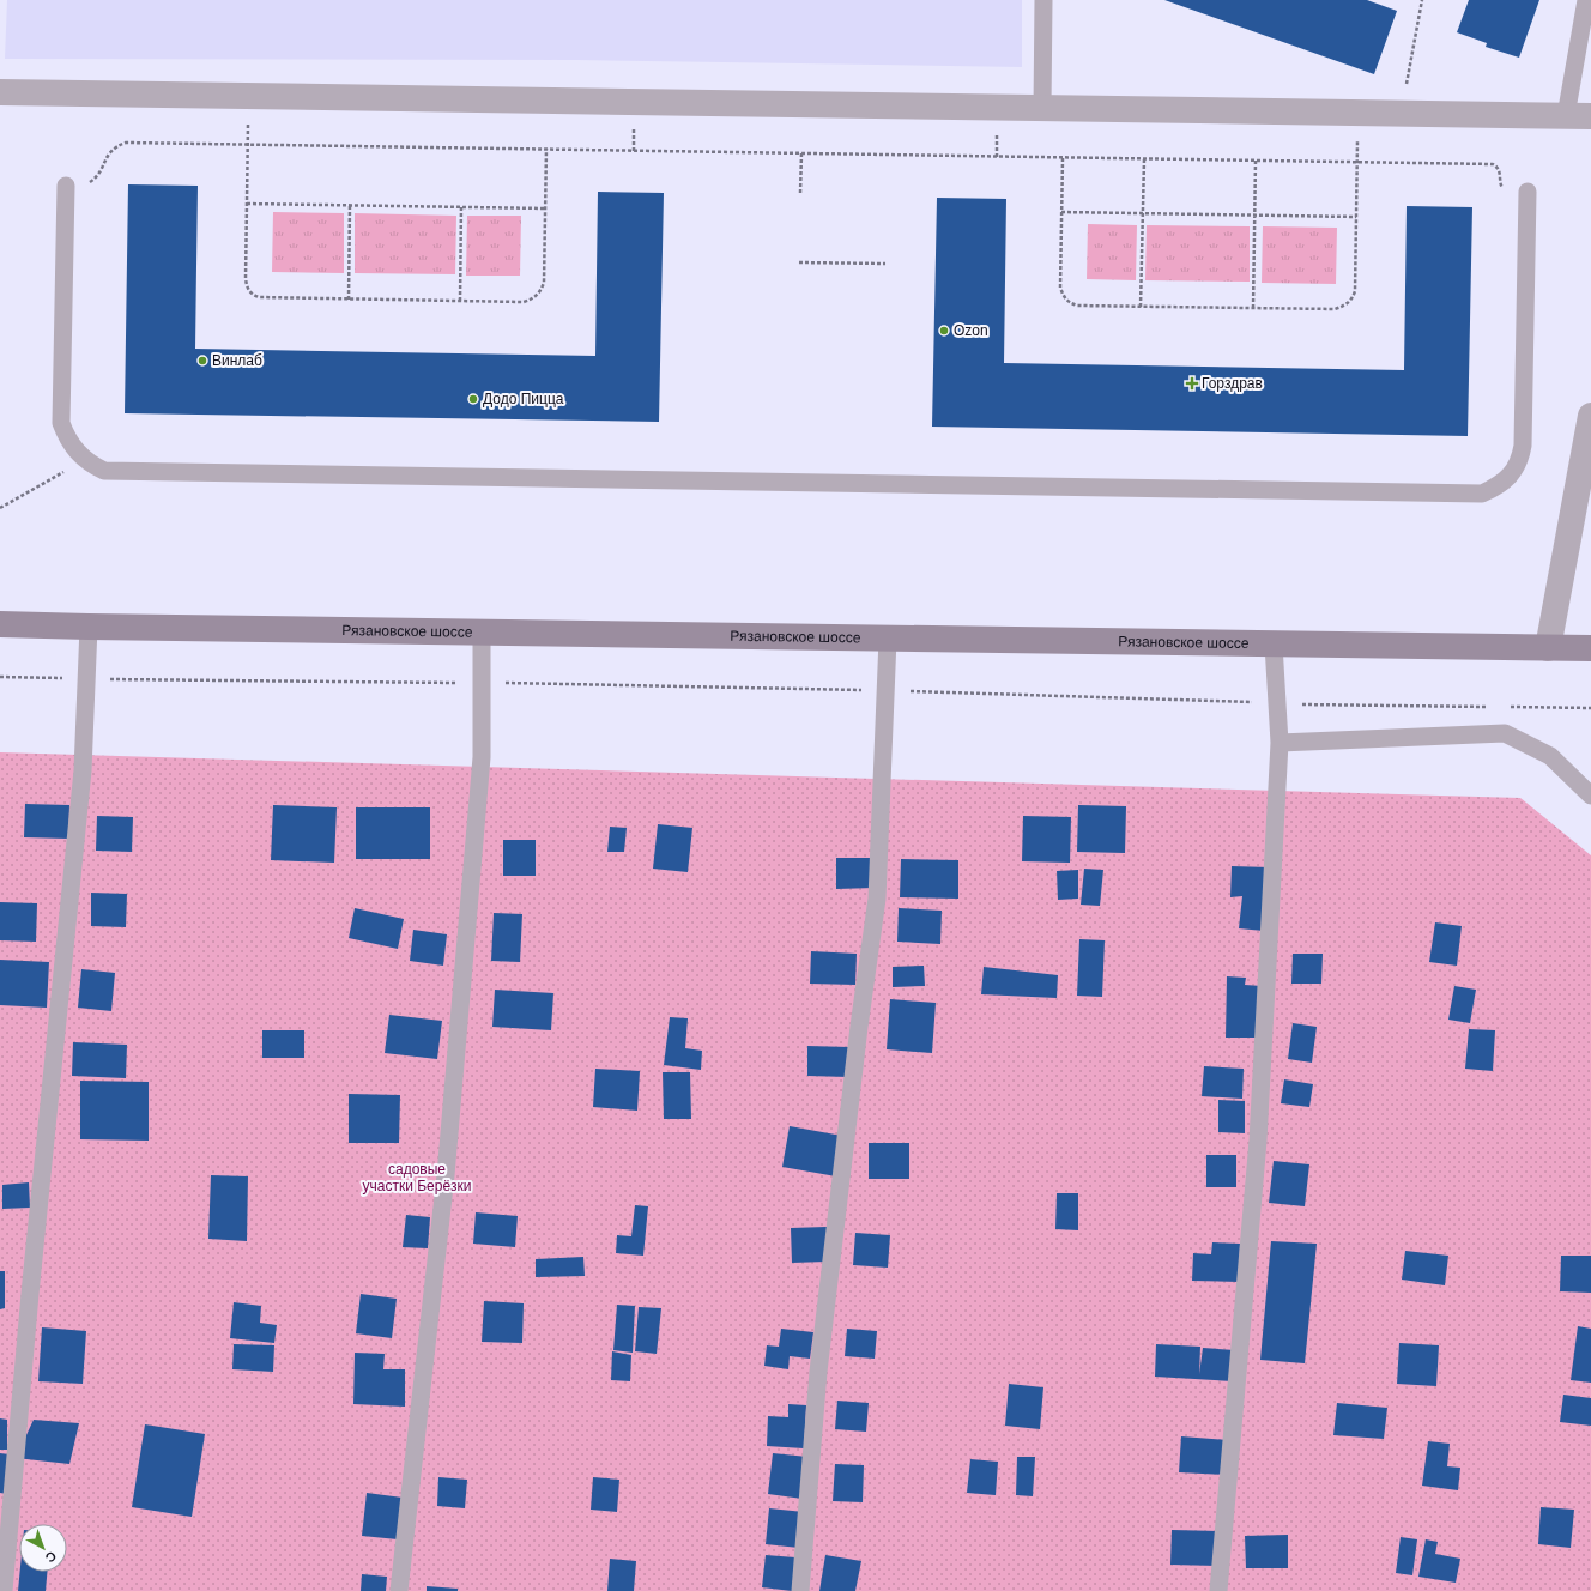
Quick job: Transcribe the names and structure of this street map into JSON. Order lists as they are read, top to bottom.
{
  "streets": {
    "main road": ["Рязановское шоссе"]
  },
  "parks": ["садовые участки Берёзки"],
  "places": {
    "other": ["Ozon", "Винлаб", "Додо Пицца"],
    "health": ["Горздрав"]
  },
  "north": "bottom right"
}
